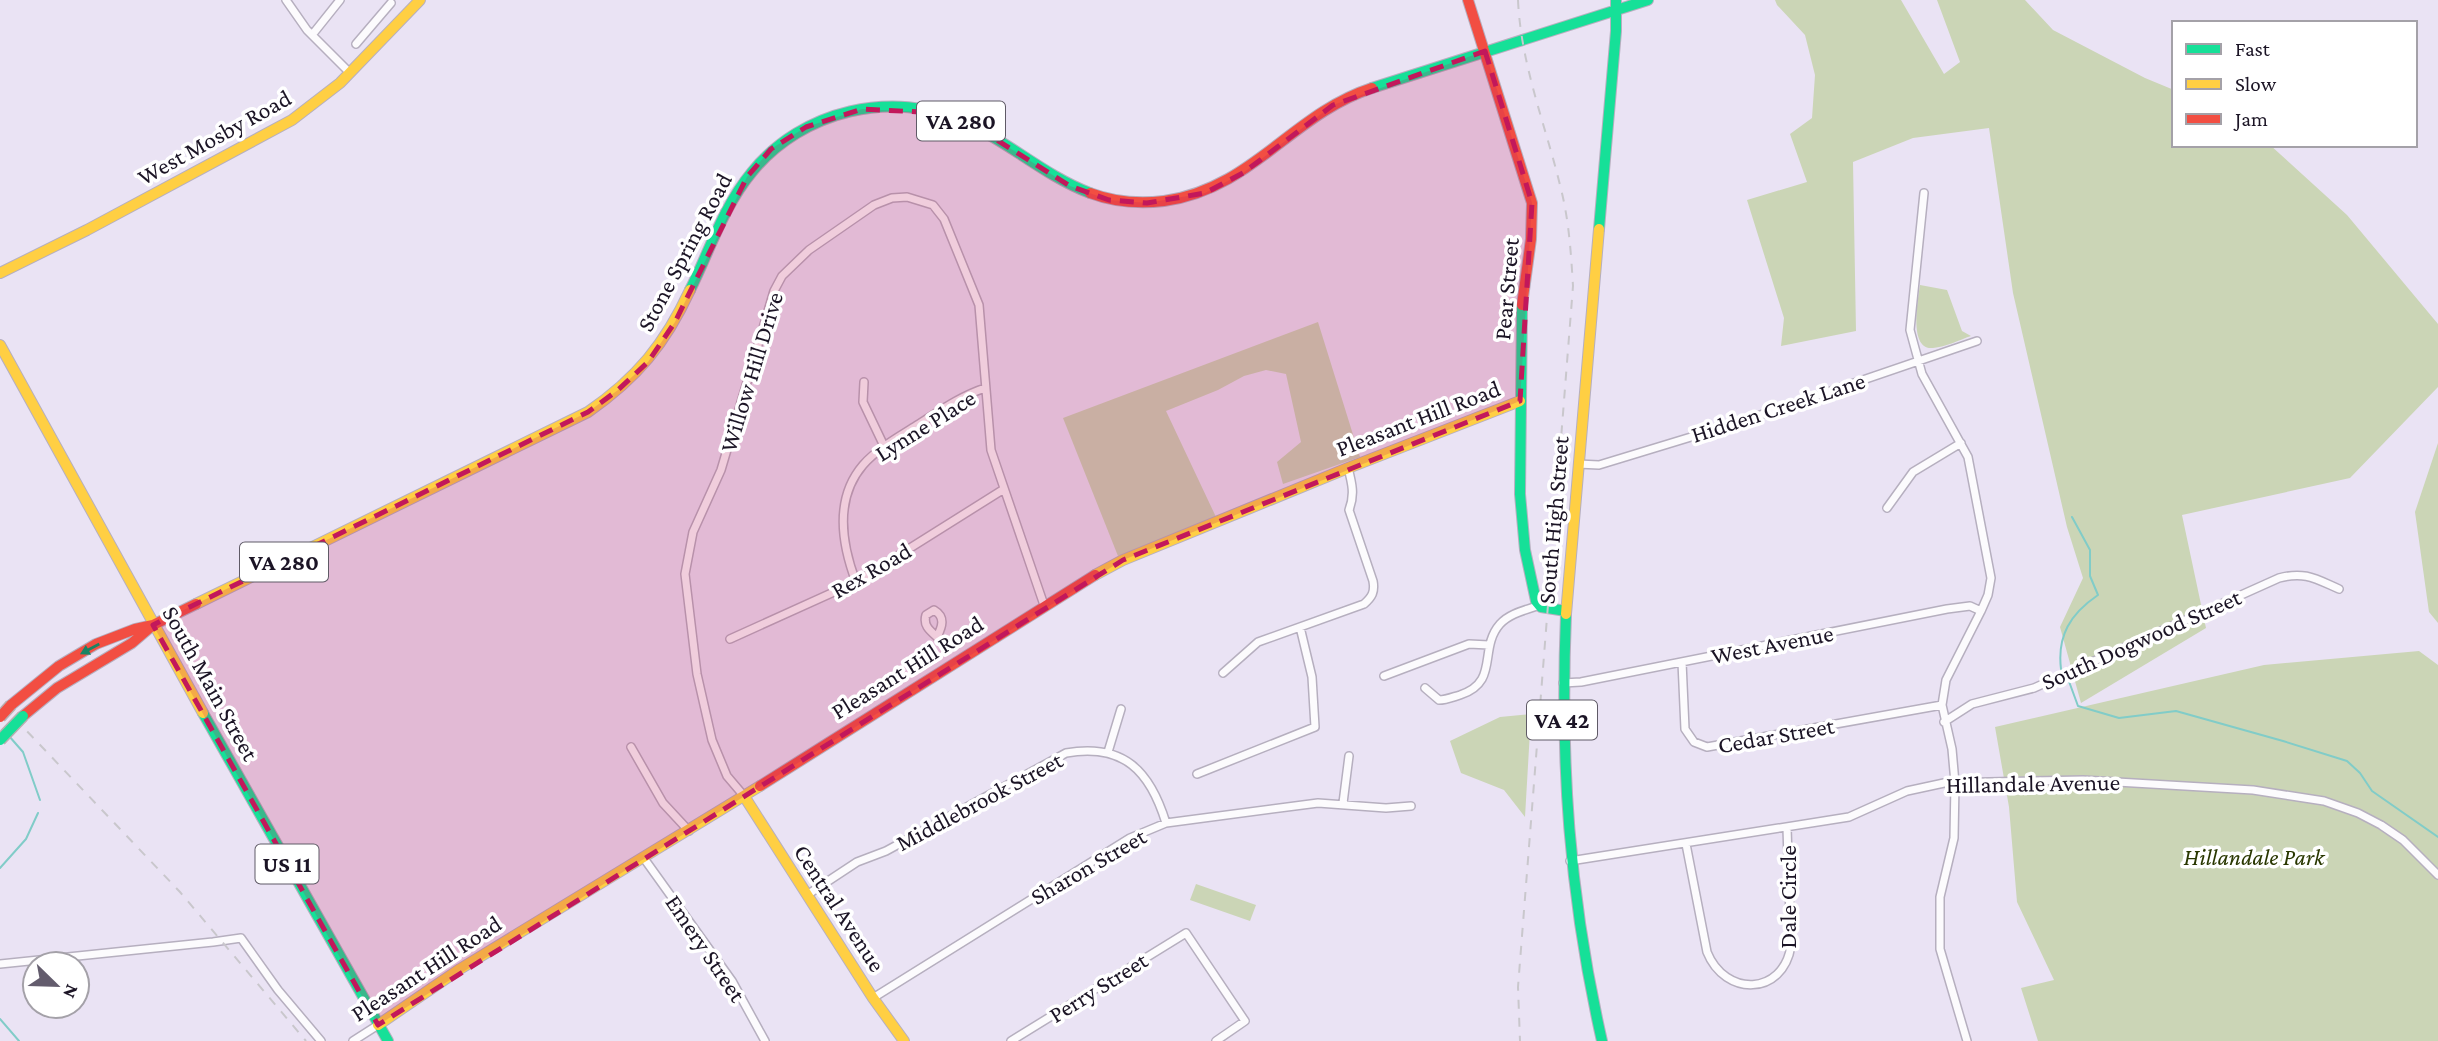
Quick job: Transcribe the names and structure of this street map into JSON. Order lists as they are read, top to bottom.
{
  "streets": {
    "main road": [
      "VA 280",
      "West Mosby Road",
      "Stone Spring Road",
      "Pear Street",
      "Pleasant Hill Road",
      "South High Street",
      "South Main Street",
      "VA 42",
      "US 11",
      "Central Avenue"
    ],
    "street": [
      "Willow Hill Drive",
      "Hidden Creek Lane",
      "Lynne Place",
      "Rex Road",
      "South Dogwood Street",
      "West Avenue",
      "Cedar Street",
      "Hillandale Avenue",
      "Middlebrook Street",
      "Sharon Street",
      "Dale Circle",
      "Emery Street",
      "Perry Street"
    ]
  },
  "crossings": [
    ["Stone Spring Road", "Pear Street"],
    ["Stone Spring Road", "South High Street"],
    ["Stone Spring Road", "South Main Street"],
    ["Pear Street", "Pleasant Hill Road"],
    ["Willow Hill Drive", "Pleasant Hill Road"],
    ["Willow Hill Drive", "Lynne Place"],
    ["Willow Hill Drive", "Rex Road"],
    ["Willow Hill Drive", "Central Avenue"],
    ["Hidden Creek Lane", "South High Street"],
    ["Pleasant Hill Road", "South Main Street"],
    ["Pleasant Hill Road", "Central Avenue"],
    ["Pleasant Hill Road", "Emery Street"],
    ["Lynne Place", "Rex Road"],
    ["South High Street", "West Avenue"],
    ["South High Street", "Hillandale Avenue"],
    ["West Avenue", "Cedar Street"],
    ["Hillandale Avenue", "Dale Circle"],
    ["Middlebrook Street", "Central Avenue"],
    ["Sharon Street", "Central Avenue"]
  ],
  "parks": ["Hillandale Park"],
  "legend": ["Fast", "Slow", "Jam"],
  "north": "bottom right"
}
